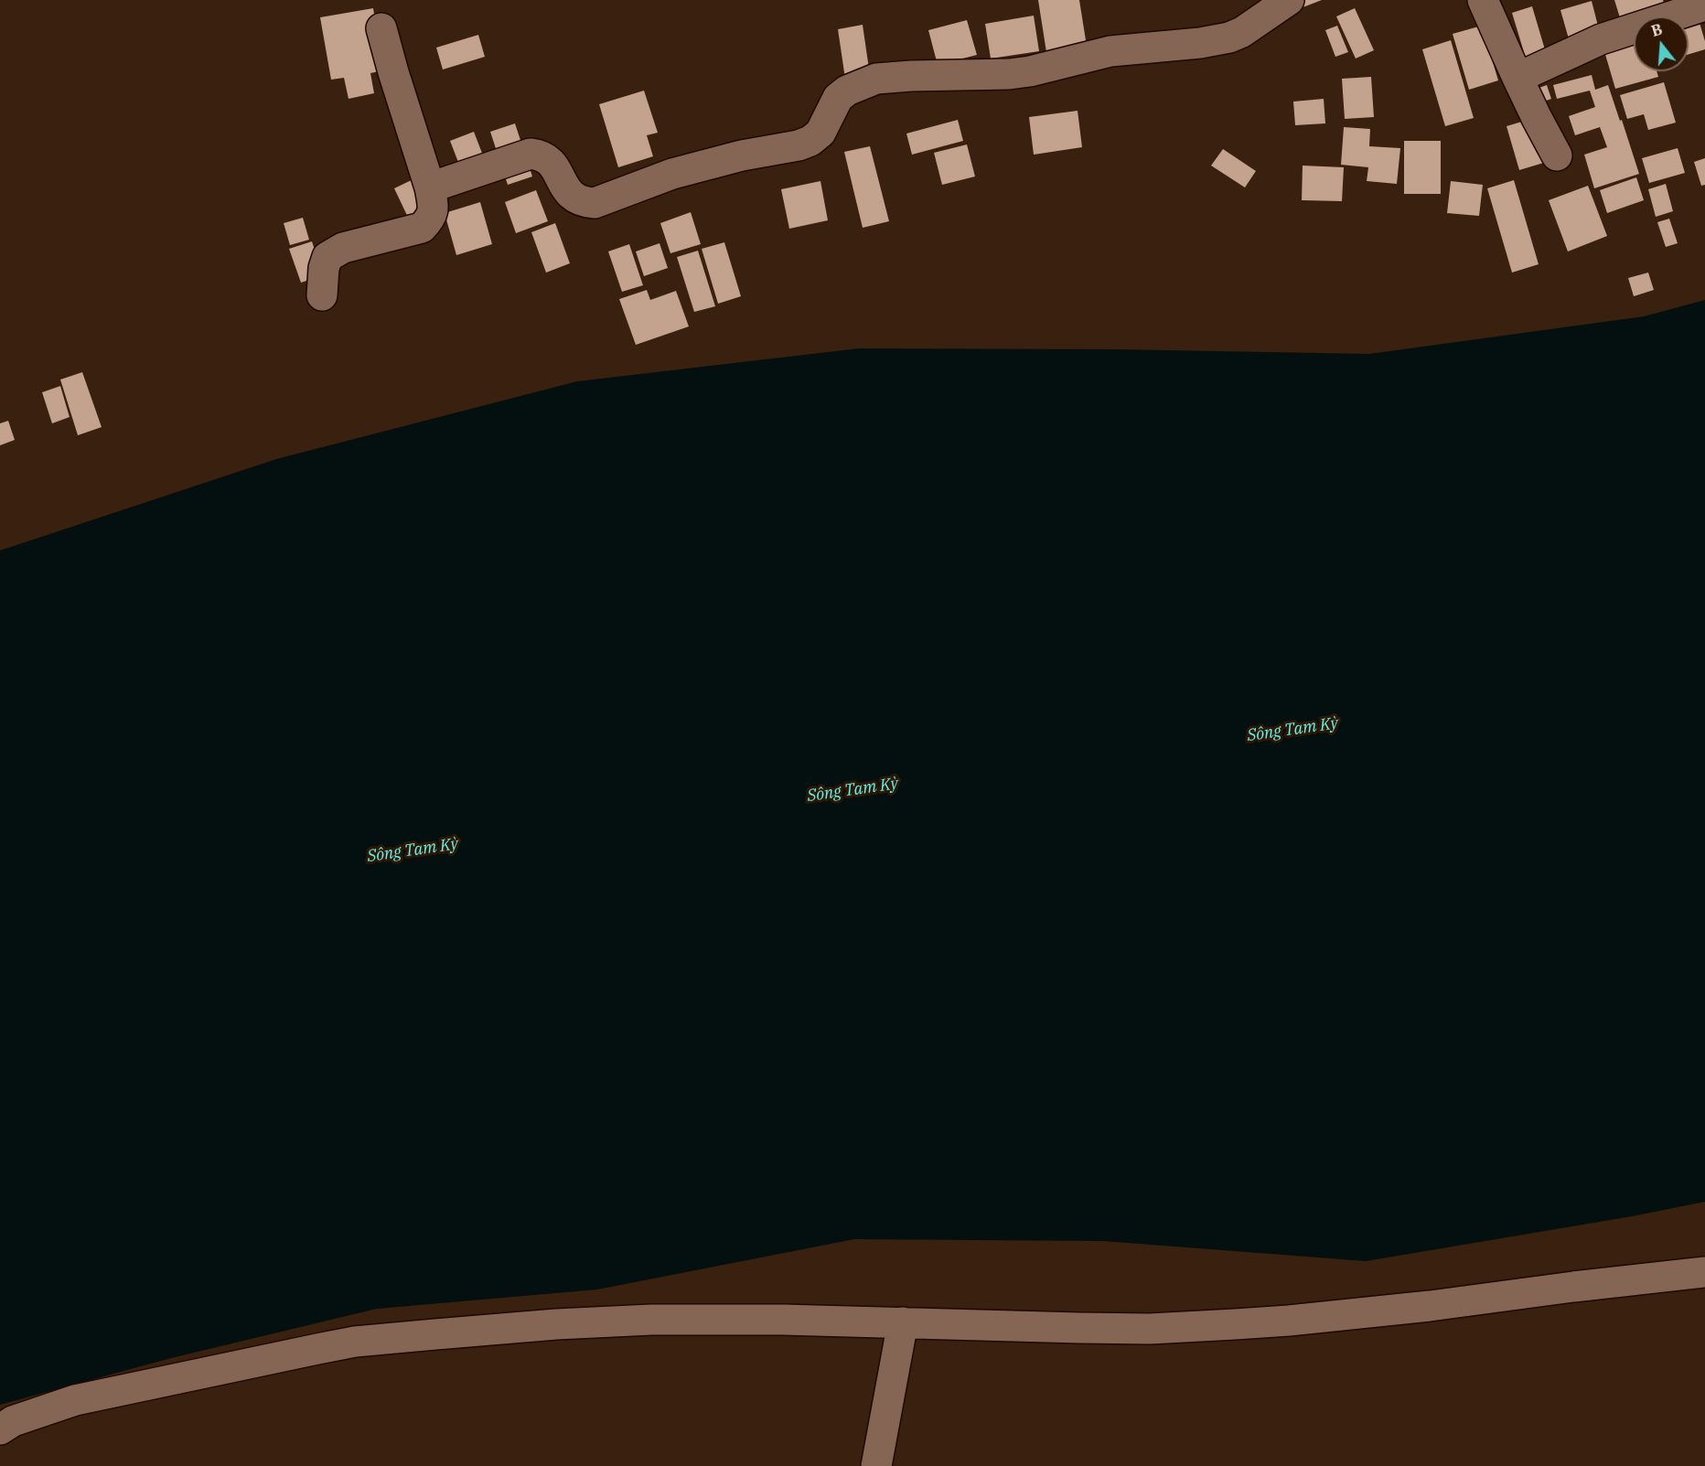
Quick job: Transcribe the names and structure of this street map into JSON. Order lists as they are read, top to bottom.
{
  "water": ["Sông Tam Kỳ"],
  "north": "top"
}
